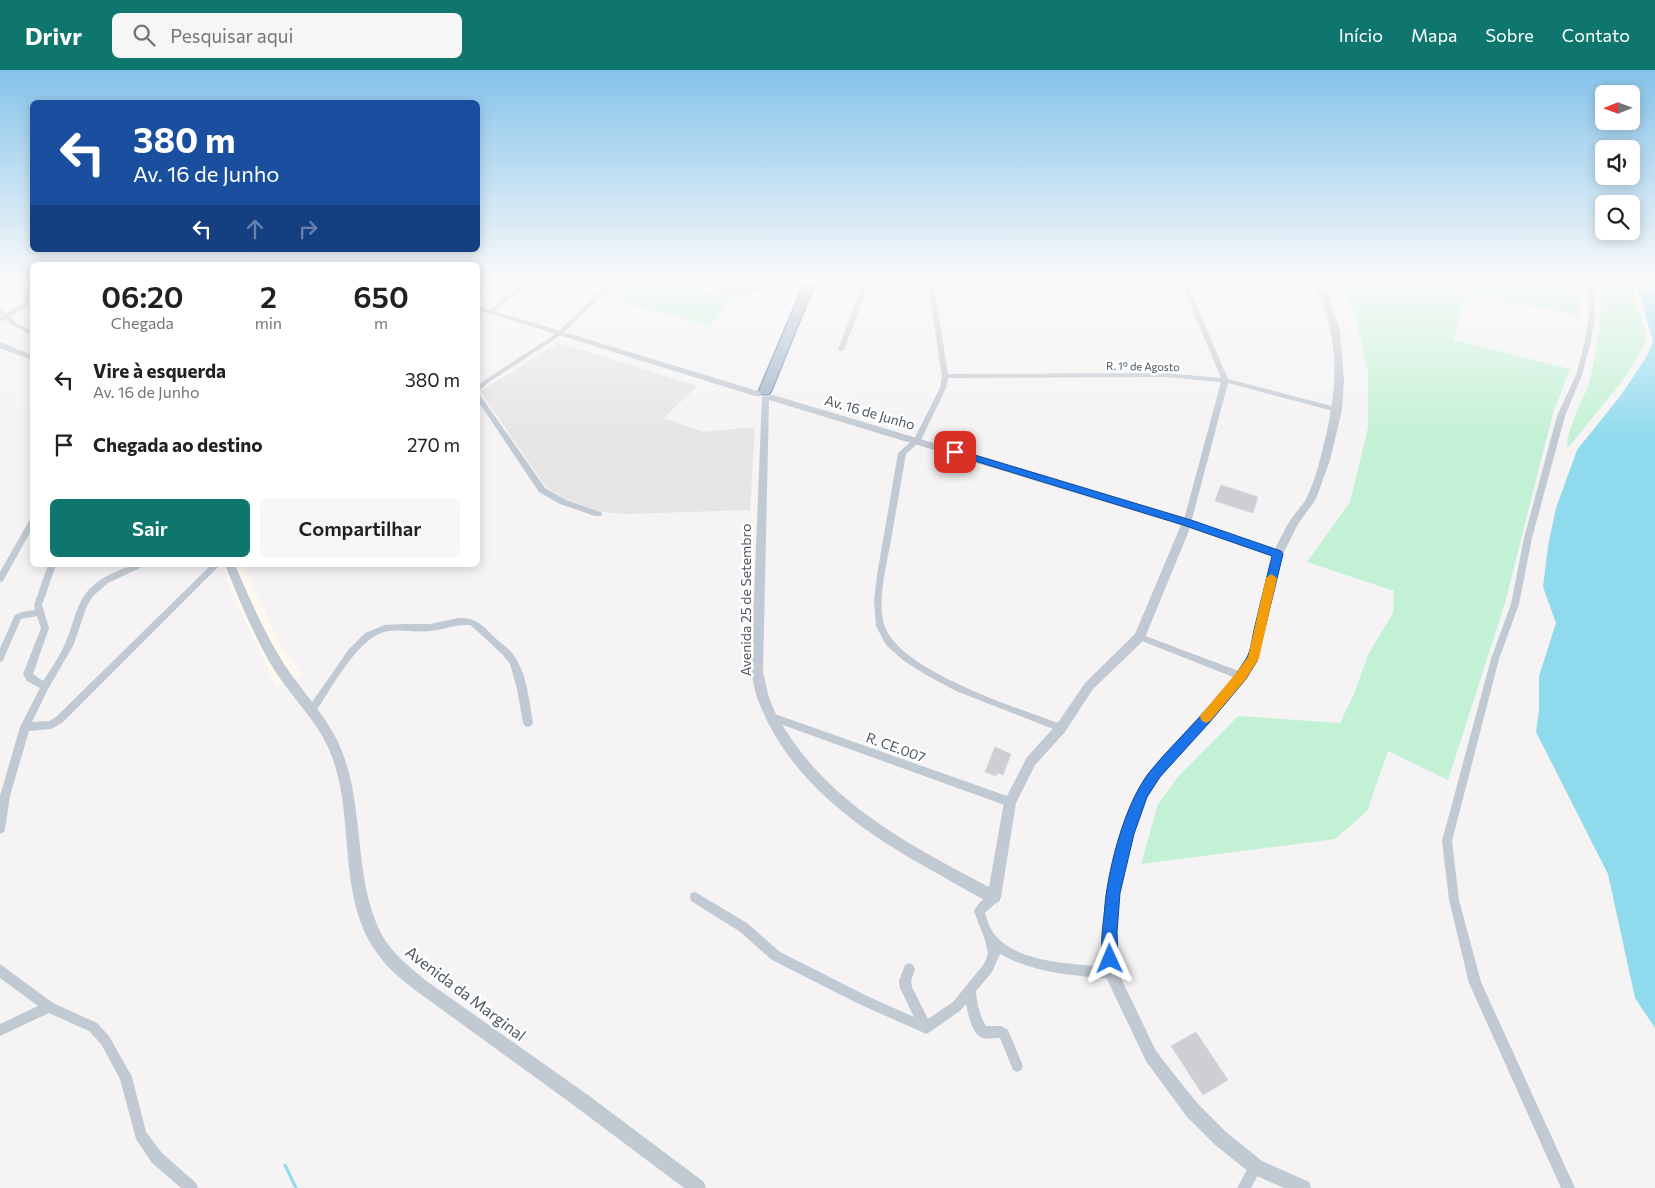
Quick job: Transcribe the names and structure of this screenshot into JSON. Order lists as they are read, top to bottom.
{
  "streets": {
    "highway": ["Avenida 25 de Setembro"],
    "street": [
      "R. 1º de Agosto",
      "Av. 16 de Junho",
      "R. CE.007",
      "Avenida da Marginal"
    ]
  },
  "crossings": [
    ["Av. 16 de Junho", "Avenida 25 de Setembro"],
    ["Avenida 25 de Setembro", "R. CE.007"]
  ],
  "north": "left",
  "page": {
    "header": "Drivr",
    "search": "Pesquisar aqui",
    "nav": [
      "Início",
      "Mapa",
      "Sobre",
      "Contato"
    ],
    "turn": ["380 m", "Av. 16 de Junho"],
    "eta": [
      "06:20",
      "Chegada",
      "2",
      "min",
      "650",
      "m"
    ],
    "list": [
      {
        "name": "Vire à esquerda",
        "note": "Av. 16 de Junho",
        "value": "380 m"
      },
      {
        "name": "Chegada ao destino",
        "value": "270 m"
      }
    ],
    "buttons": ["Sair", "Compartilhar"]
  }
}
